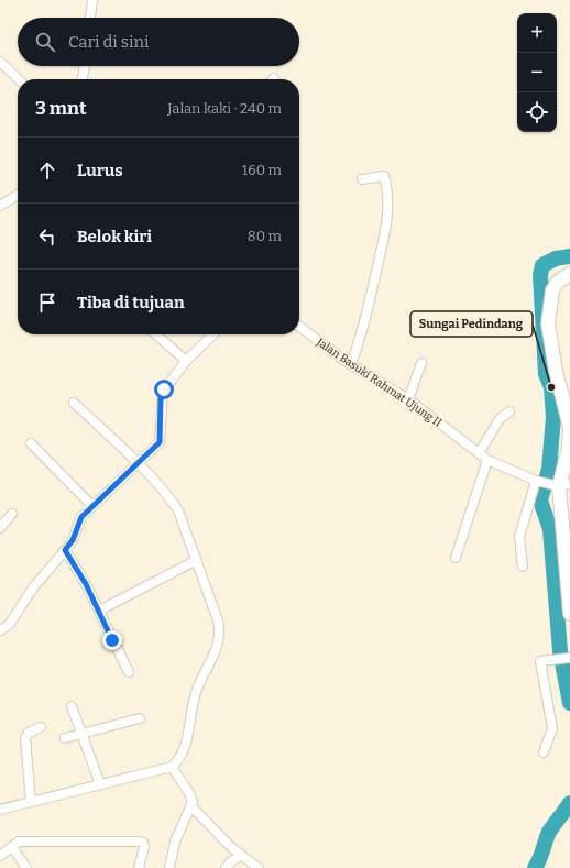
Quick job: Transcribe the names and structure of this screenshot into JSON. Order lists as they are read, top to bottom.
{
  "streets": {
    "street": ["Jalan Basuki Rahmat Ujung II"]
  },
  "places": ["Sungai Pedindang"],
  "page": {
    "map_buttons": ["+", "−"],
    "search": "Cari di sini",
    "heading": ["3 mnt", "Jalan kaki · 240 m"],
    "list": [
      ["Lurus", "160 m"],
      ["Belok kiri", "80 m"],
      "Tiba di tujuan"
    ]
  }
}
